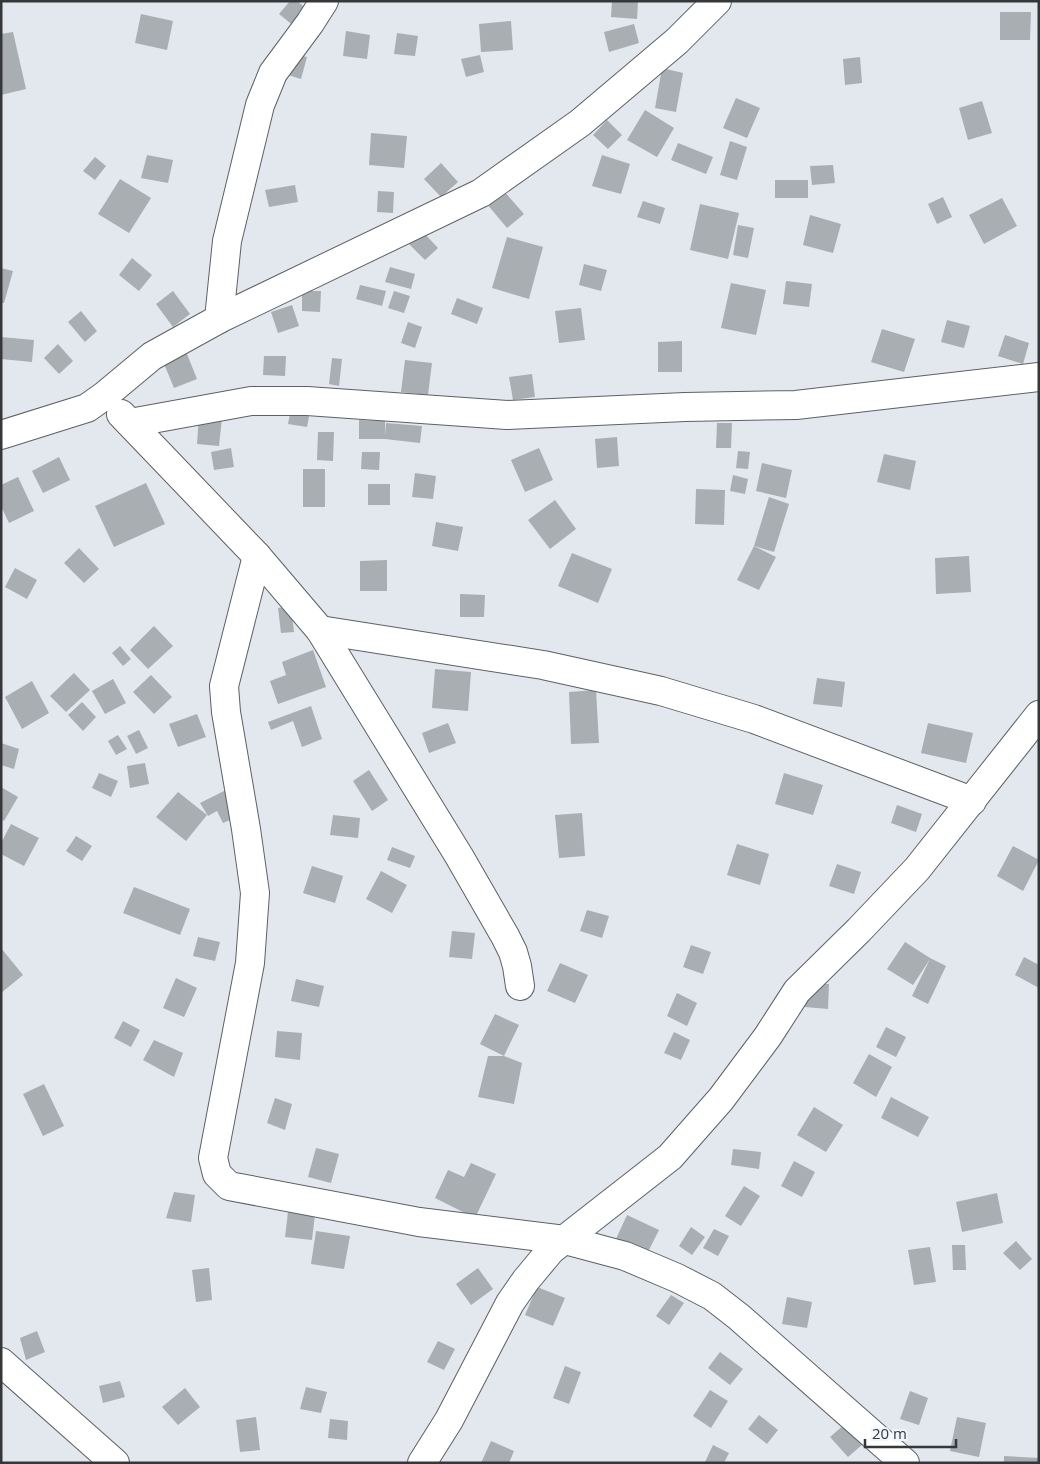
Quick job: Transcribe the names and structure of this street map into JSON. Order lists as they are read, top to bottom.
{
  "scale_bar": "20 m"
}
